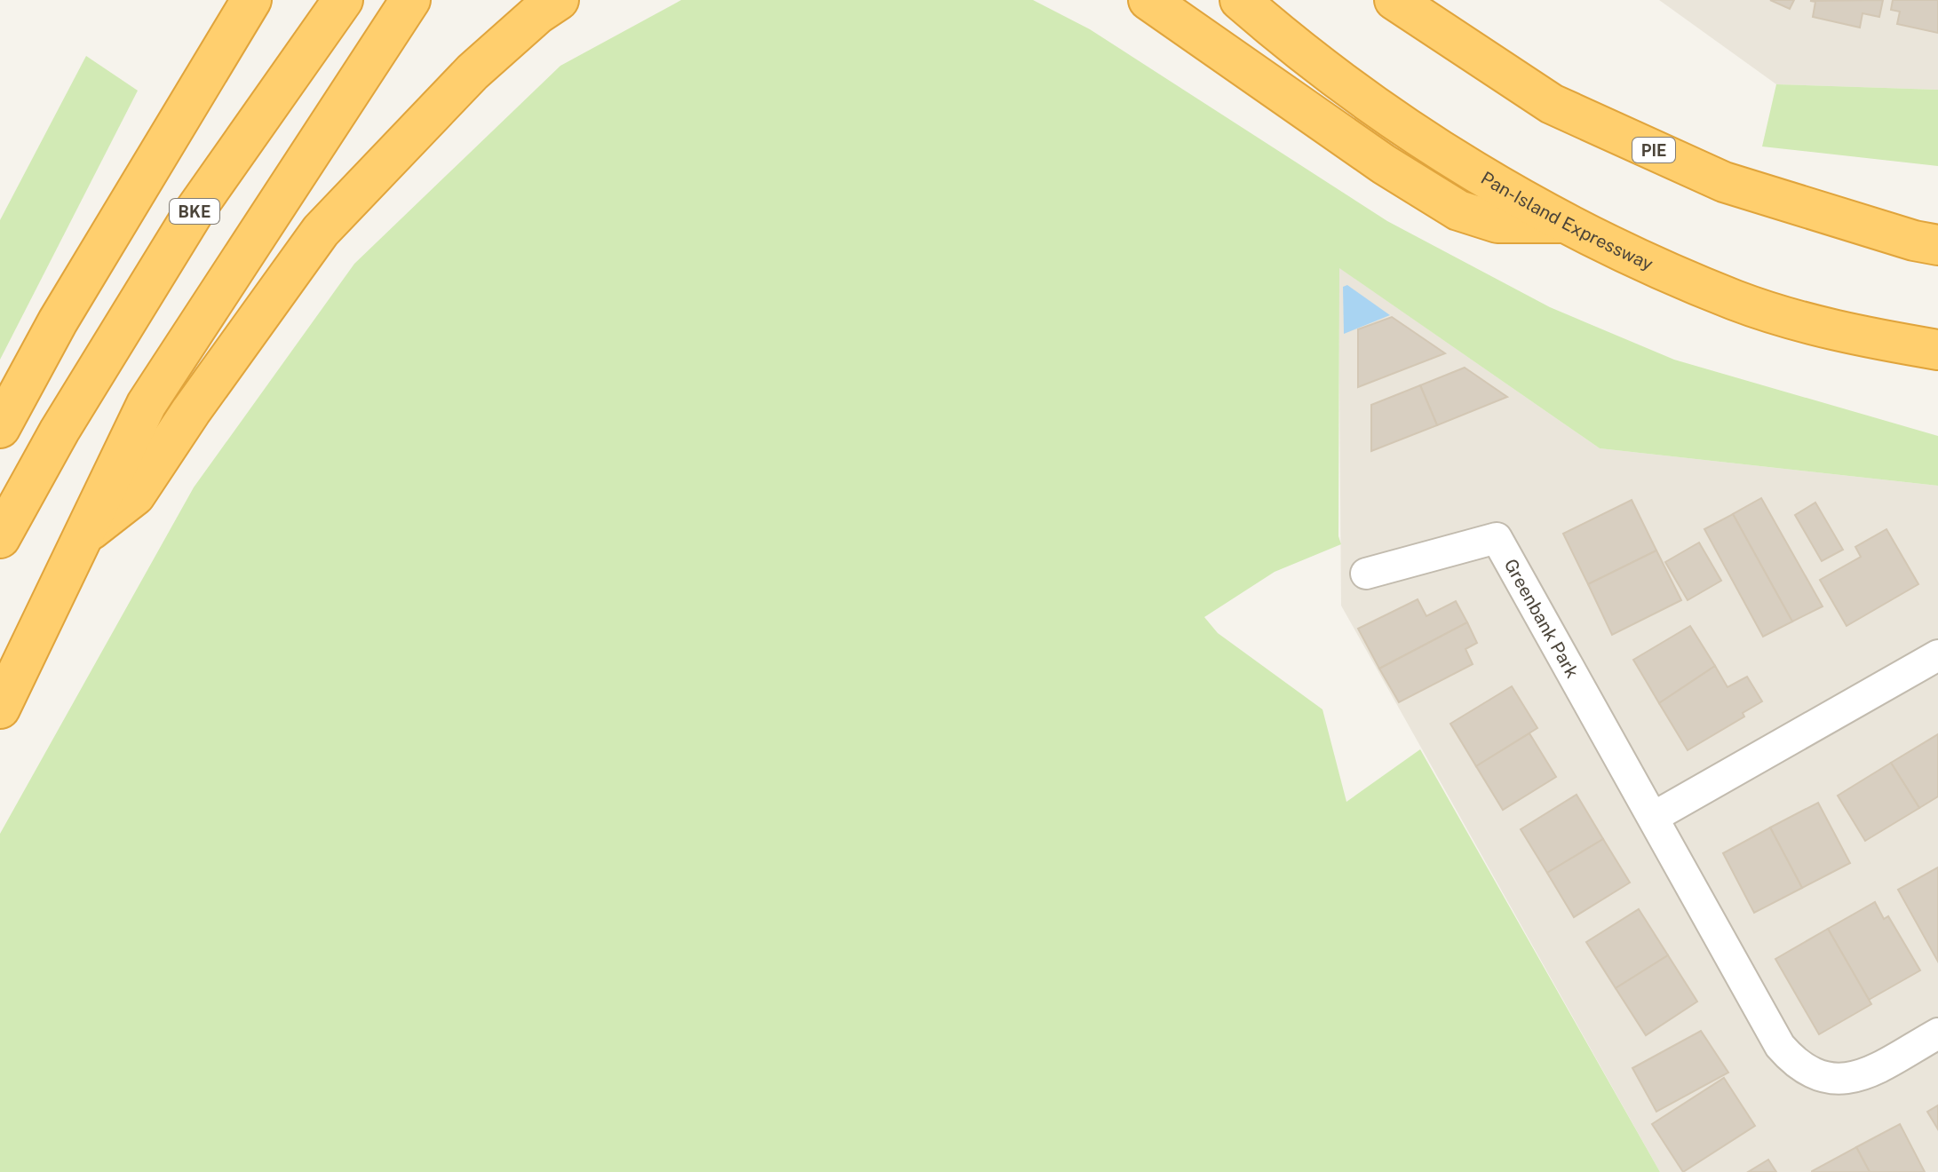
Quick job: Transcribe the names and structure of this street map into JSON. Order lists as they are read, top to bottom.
{
  "streets": {
    "highway": ["PIE", "BKE", "Pan-Island Expressway"],
    "street": ["Greenbank Park"]
  }
}
